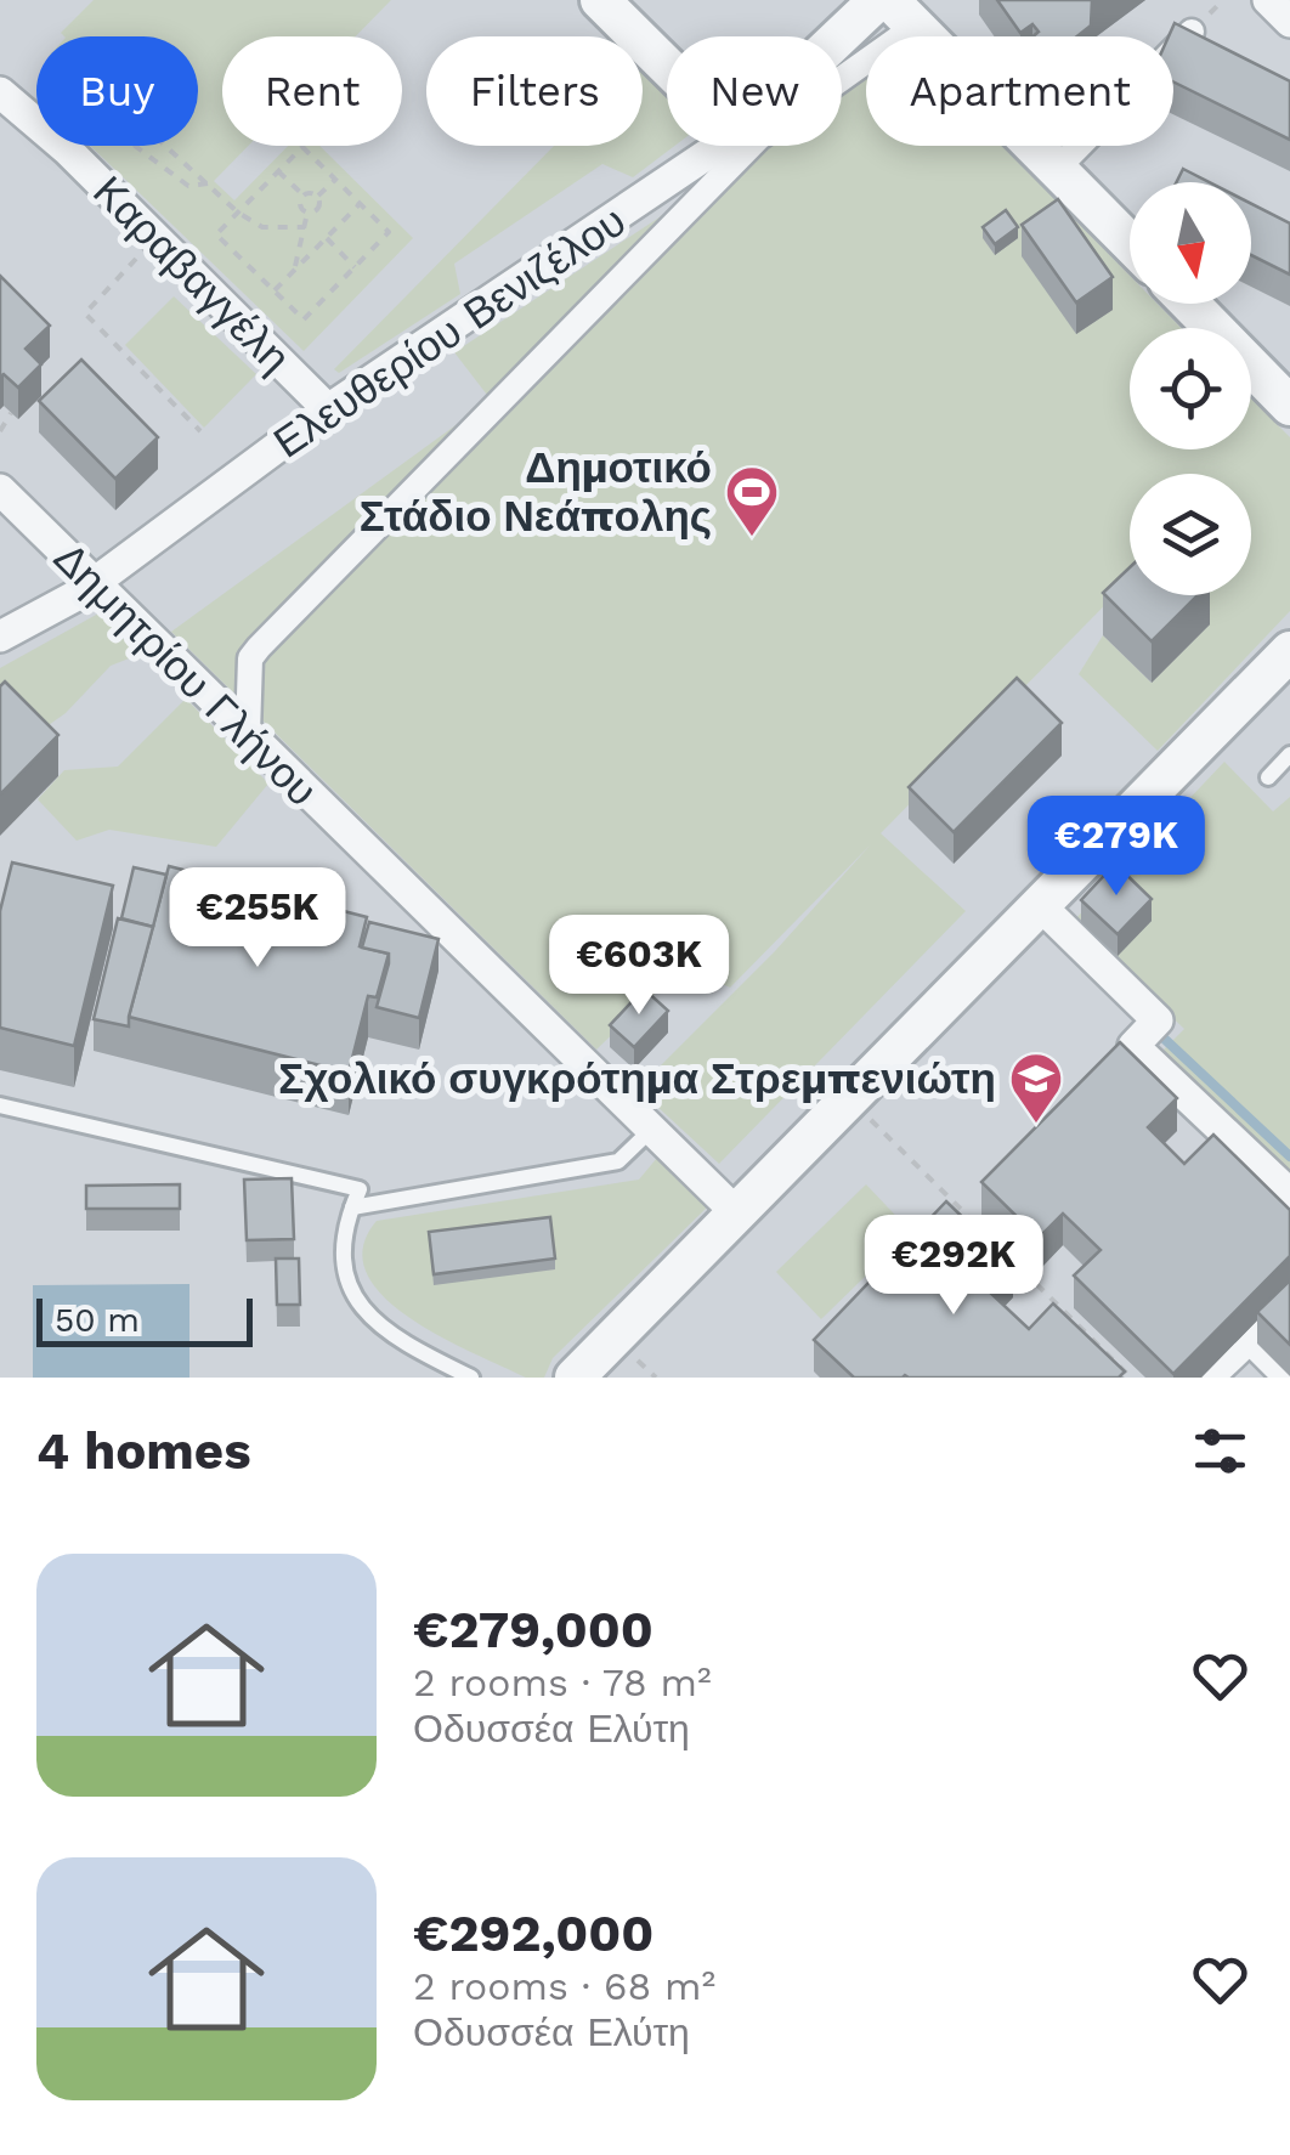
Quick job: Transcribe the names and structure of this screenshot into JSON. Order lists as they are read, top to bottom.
{
  "streets": {
    "street": ["Καραβαγγέλη", "Ελευθερίου Βενιζέλου", "Δημητρίου Γλήνου"]
  },
  "crossings": [
    ["Καραβαγγέλη", "Ελευθερίου Βενιζέλου"],
    ["Ελευθερίου Βενιζέλου", "Δημητρίου Γλήνου"]
  ],
  "places": {
    "sports": ["Δημοτικό Στάδιο Νεάπολης"],
    "school or university": ["Σχολικό συγκρότημα Στρεμπενιώτη"]
  },
  "scale_bar": "50 m",
  "north": "bottom",
  "page": {
    "chip": [
      "Buy",
      "Rent",
      "Filters",
      "New",
      "Apartment"
    ],
    "price": [
      "€279K",
      "€255K",
      "€603K",
      "€292K"
    ],
    "scale": "50 m",
    "heading": "4 homes",
    "list": [
      {
        "name": "€279,000",
        "note": "2 rooms · 78 m² · Οδυσσέα Ελύτη"
      },
      {
        "name": "€292,000",
        "note": "2 rooms · 68 m² · Οδυσσέα Ελύτη"
      }
    ]
  }
}
